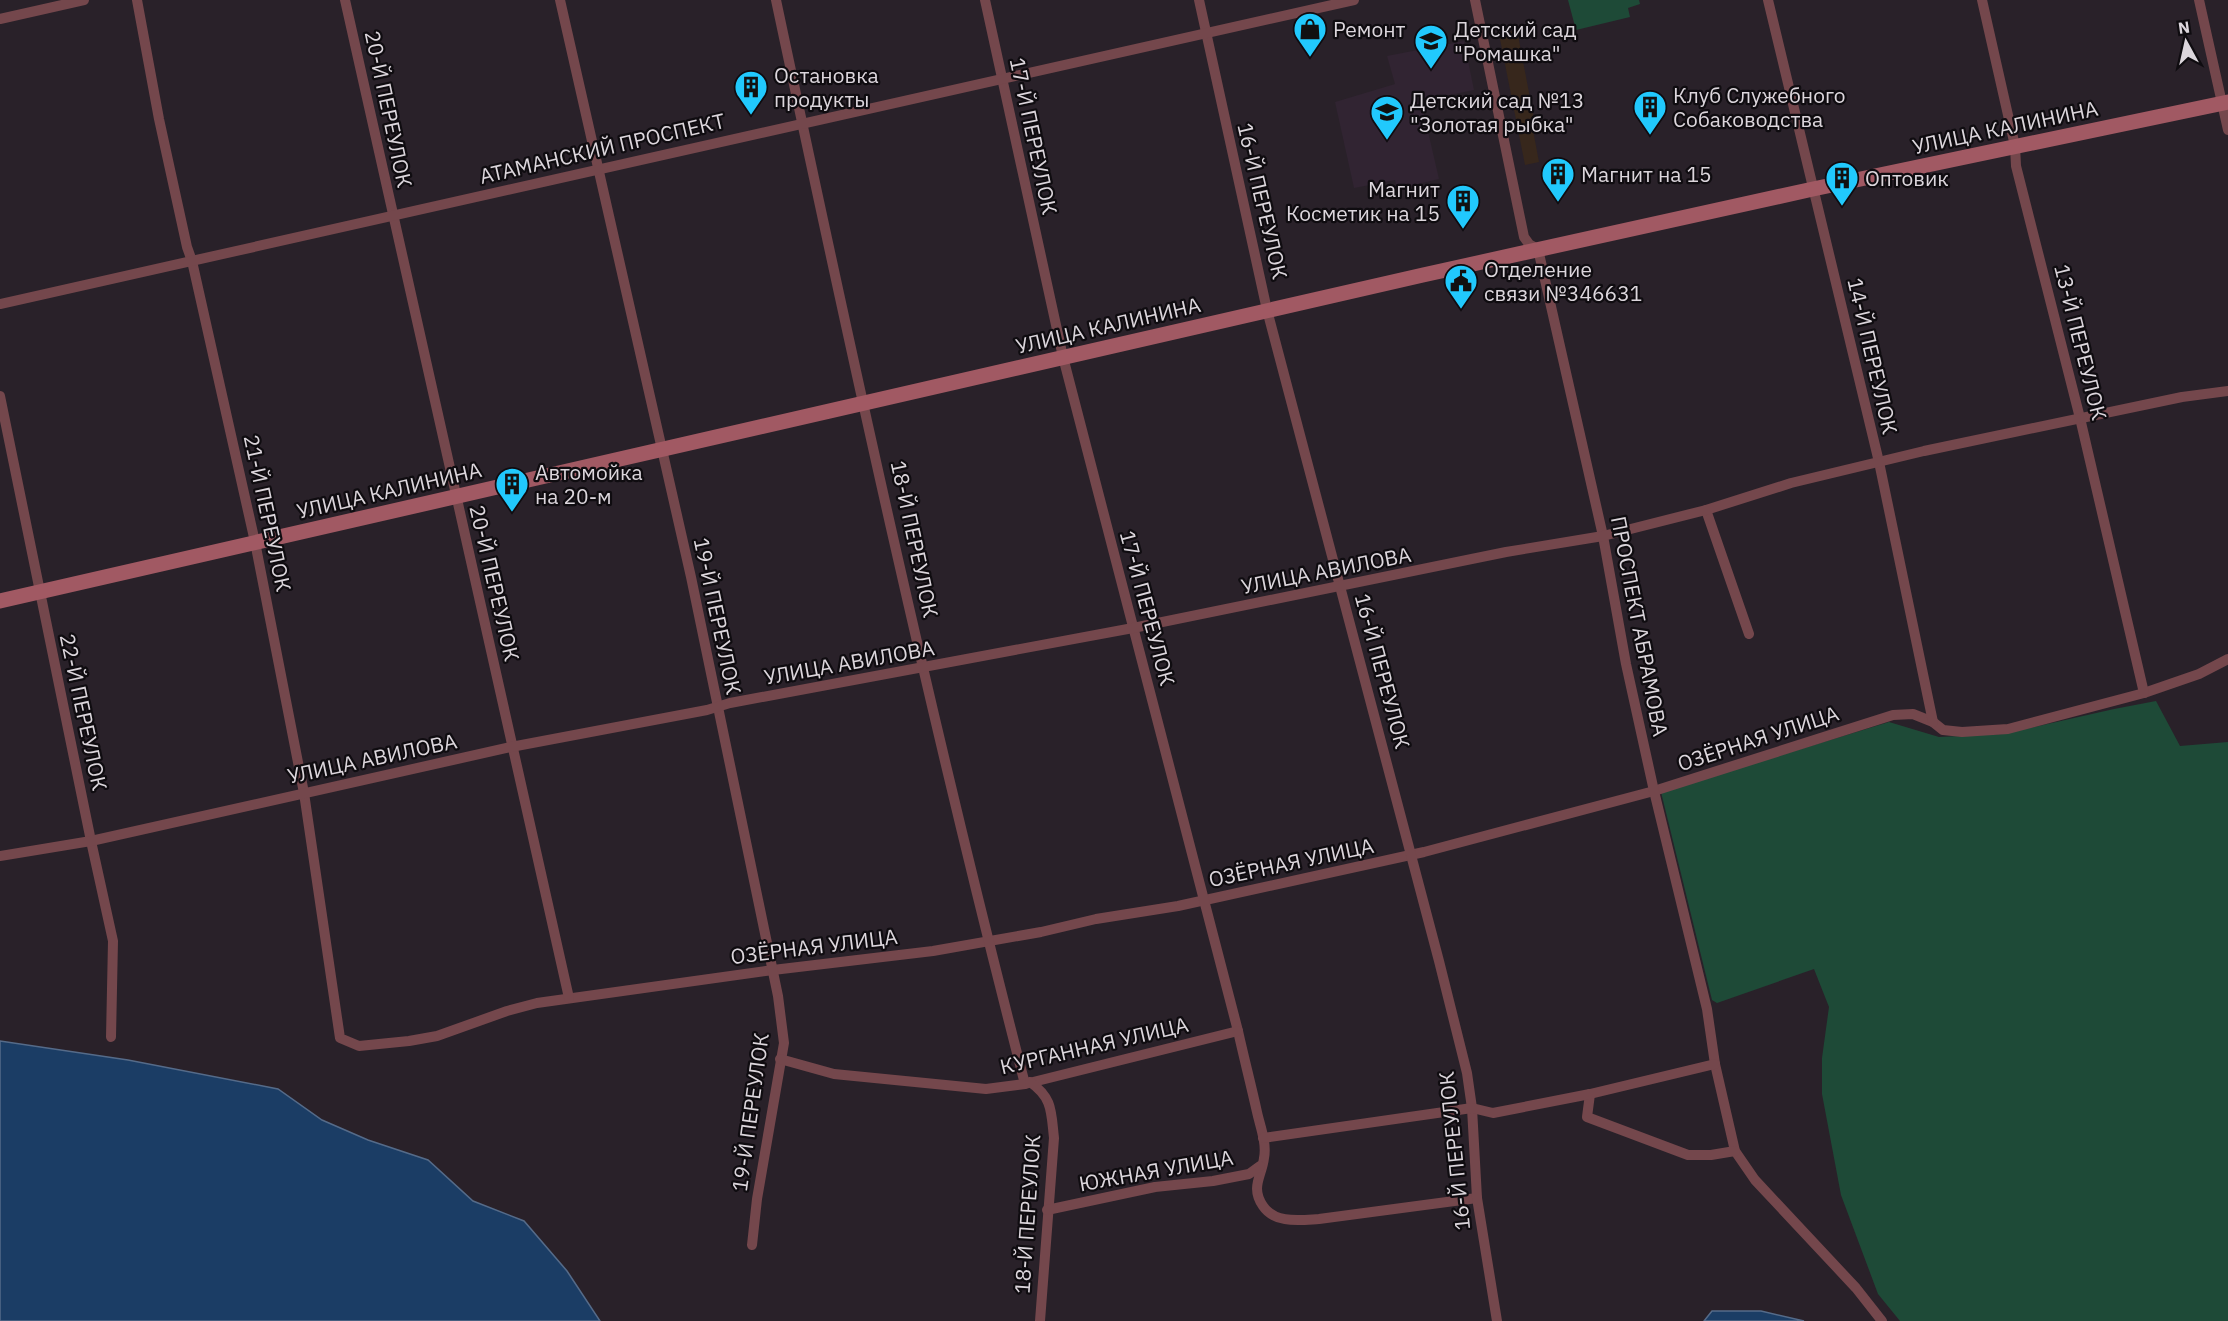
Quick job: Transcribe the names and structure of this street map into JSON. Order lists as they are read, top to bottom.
{
  "streets": {
    "main road": ["УЛИЦА КАЛИНИНА"],
    "street": [
      "20-Й ПЕРЕУЛОК",
      "17-Й ПЕРЕУЛОК",
      "АТАМАНСКИЙ ПРОСПЕКТ",
      "16-Й ПЕРЕУЛОК",
      "13-Й ПЕРЕУЛОК",
      "14-Й ПЕРЕУЛОК",
      "21-Й ПЕРЕУЛОК",
      "18-Й ПЕРЕУЛОК",
      "УЛИЦА АВИЛОВА",
      "19-Й ПЕРЕУЛОК",
      "ПРОСПЕКТ АБРАМОВА",
      "22-Й ПЕРЕУЛОК",
      "ОЗЁРНАЯ УЛИЦА",
      "КУРГАННАЯ УЛИЦА",
      "ЮЖНАЯ УЛИЦА"
    ]
  },
  "crossings": [
    ["20-Й ПЕРЕУЛОК", "УЛИЦА КАЛИНИНА"],
    ["20-Й ПЕРЕУЛОК", "АТАМАНСКИЙ ПРОСПЕКТ"],
    ["20-Й ПЕРЕУЛОК", "УЛИЦА АВИЛОВА"],
    ["20-Й ПЕРЕУЛОК", "ОЗЁРНАЯ УЛИЦА"],
    ["УЛИЦА КАЛИНИНА", "17-Й ПЕРЕУЛОК"],
    ["УЛИЦА КАЛИНИНА", "16-Й ПЕРЕУЛОК"],
    ["УЛИЦА КАЛИНИНА", "13-Й ПЕРЕУЛОК"],
    ["УЛИЦА КАЛИНИНА", "14-Й ПЕРЕУЛОК"],
    ["УЛИЦА КАЛИНИНА", "21-Й ПЕРЕУЛОК"],
    ["УЛИЦА КАЛИНИНА", "18-Й ПЕРЕУЛОК"],
    ["УЛИЦА КАЛИНИНА", "19-Й ПЕРЕУЛОК"],
    ["УЛИЦА КАЛИНИНА", "ПРОСПЕКТ АБРАМОВА"],
    ["УЛИЦА КАЛИНИНА", "22-Й ПЕРЕУЛОК"],
    ["17-Й ПЕРЕУЛОК", "АТАМАНСКИЙ ПРОСПЕКТ"],
    ["17-Й ПЕРЕУЛОК", "16-Й ПЕРЕУЛОК"],
    ["17-Й ПЕРЕУЛОК", "УЛИЦА АВИЛОВА"],
    ["17-Й ПЕРЕУЛОК", "ОЗЁРНАЯ УЛИЦА"],
    ["17-Й ПЕРЕУЛОК", "КУРГАННАЯ УЛИЦА"],
    ["17-Й ПЕРЕУЛОК", "ЮЖНАЯ УЛИЦА"],
    ["АТАМАНСКИЙ ПРОСПЕКТ", "16-Й ПЕРЕУЛОК"],
    ["АТАМАНСКИЙ ПРОСПЕКТ", "21-Й ПЕРЕУЛОК"],
    ["АТАМАНСКИЙ ПРОСПЕКТ", "18-Й ПЕРЕУЛОК"],
    ["АТАМАНСКИЙ ПРОСПЕКТ", "19-Й ПЕРЕУЛОК"],
    ["16-Й ПЕРЕУЛОК", "УЛИЦА АВИЛОВА"],
    ["16-Й ПЕРЕУЛОК", "ОЗЁРНАЯ УЛИЦА"],
    ["13-Й ПЕРЕУЛОК", "УЛИЦА АВИЛОВА"],
    ["13-Й ПЕРЕУЛОК", "ОЗЁРНАЯ УЛИЦА"],
    ["14-Й ПЕРЕУЛОК", "УЛИЦА АВИЛОВА"],
    ["14-Й ПЕРЕУЛОК", "ОЗЁРНАЯ УЛИЦА"],
    ["21-Й ПЕРЕУЛОК", "УЛИЦА АВИЛОВА"],
    ["21-Й ПЕРЕУЛОК", "ОЗЁРНАЯ УЛИЦА"],
    ["18-Й ПЕРЕУЛОК", "УЛИЦА АВИЛОВА"],
    ["18-Й ПЕРЕУЛОК", "ОЗЁРНАЯ УЛИЦА"],
    ["18-Й ПЕРЕУЛОК", "КУРГАННАЯ УЛИЦА"],
    ["18-Й ПЕРЕУЛОК", "ЮЖНАЯ УЛИЦА"],
    ["УЛИЦА АВИЛОВА", "19-Й ПЕРЕУЛОК"],
    ["УЛИЦА АВИЛОВА", "ПРОСПЕКТ АБРАМОВА"],
    ["УЛИЦА АВИЛОВА", "22-Й ПЕРЕУЛОК"],
    ["19-Й ПЕРЕУЛОК", "ОЗЁРНАЯ УЛИЦА"],
    ["19-Й ПЕРЕУЛОК", "КУРГАННАЯ УЛИЦА"],
    ["ПРОСПЕКТ АБРАМОВА", "ОЗЁРНАЯ УЛИЦА"]
  ],
  "places": {
    "shop": ["Ремонт"],
    "school or university": ["Детский сад \"Ромашка\"", "Детский сад №13 \"Золотая рыбка\""],
    "building": [
      "Остановка продукты",
      "Клуб Служебного Собаководства",
      "Магнит на 15",
      "Оптовик",
      "Магнит Косметик на 15",
      "Автомойка на 20-м"
    ],
    "public building": ["Отделение связи №346631"]
  },
  "north": "top"
}
